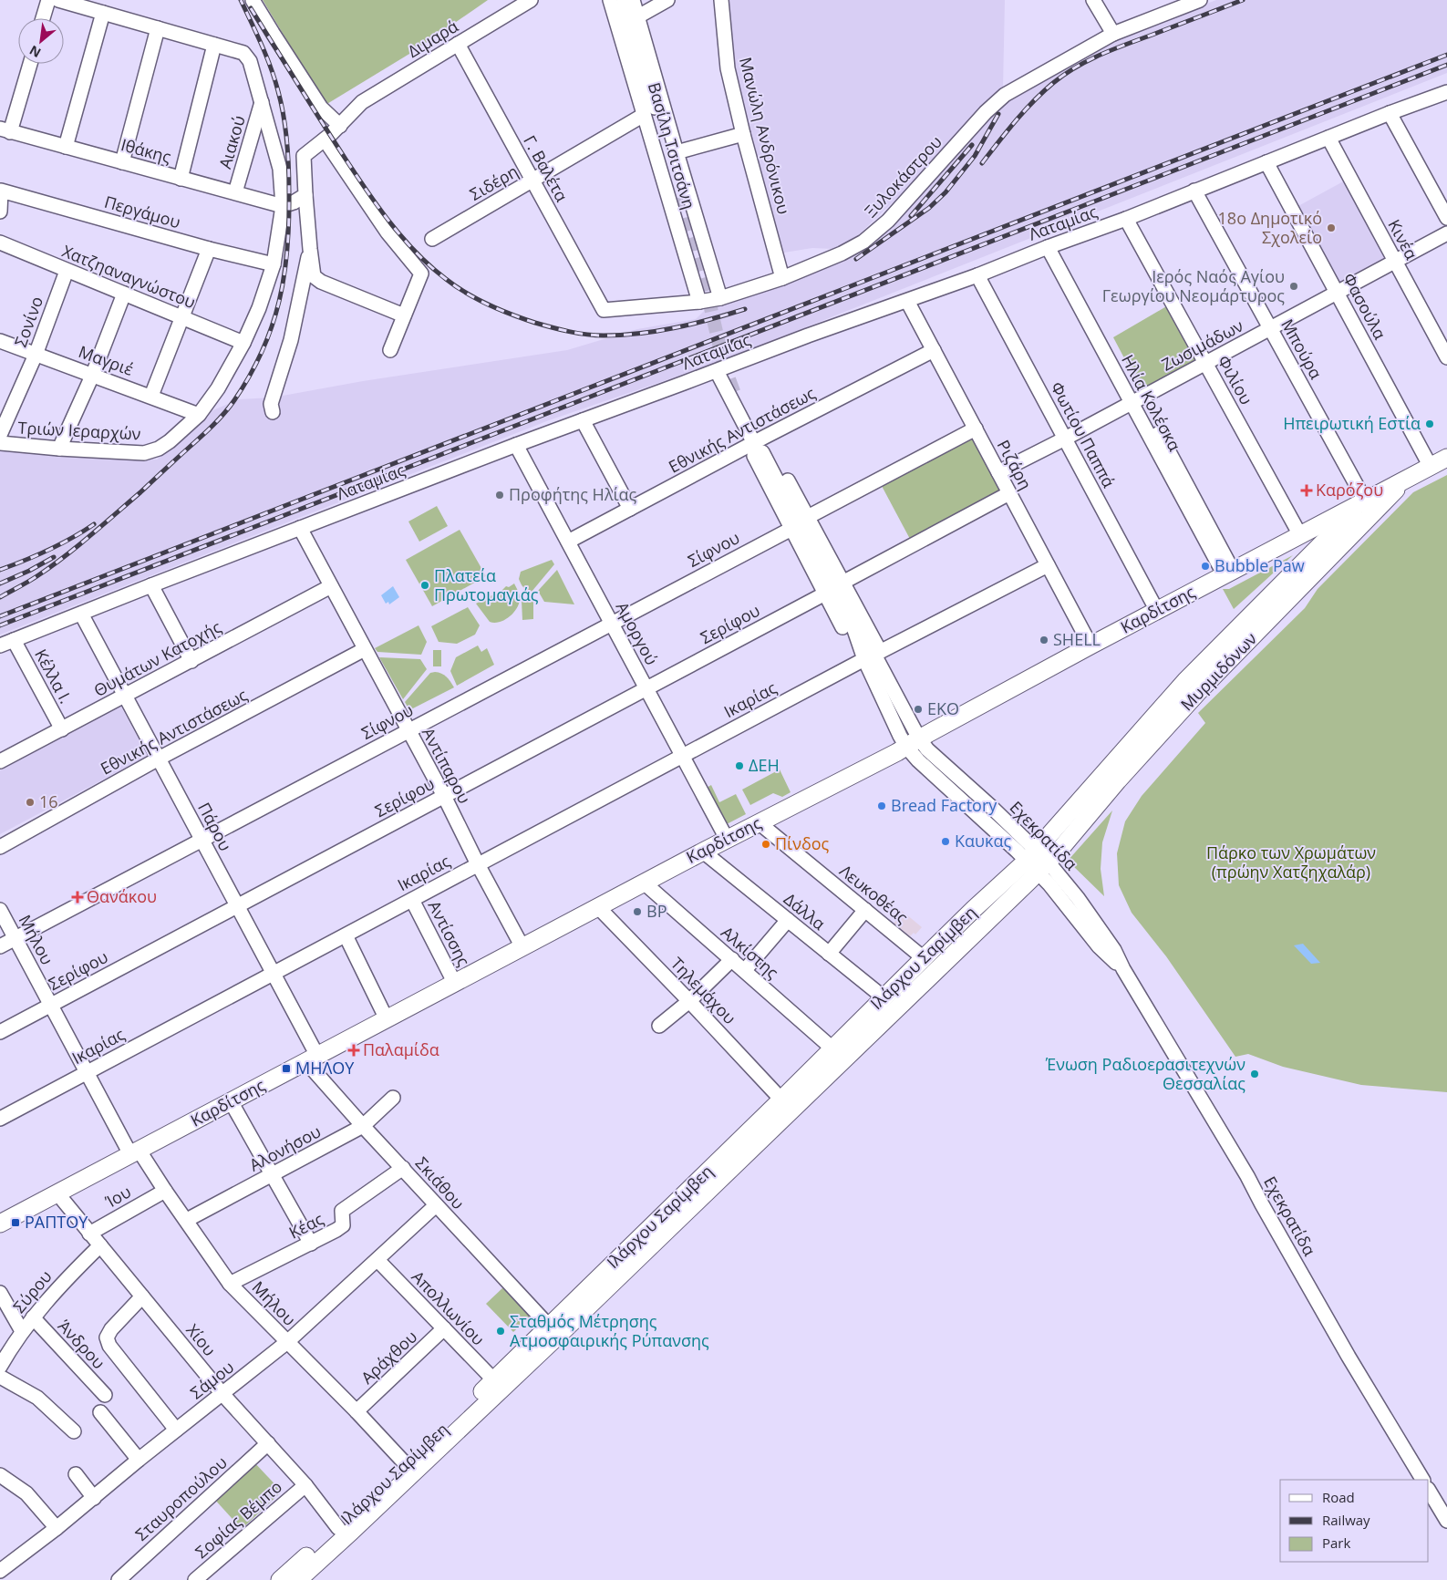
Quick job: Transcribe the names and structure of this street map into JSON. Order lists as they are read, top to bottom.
{
  "streets": {
    "main road": ["Καρδίτσης", "Μυρμιδόνων", "Ιλάρχου Σαρίμβεη"],
    "street": [
      "Διμαρά",
      "Μανώλη Ανδρόνικου",
      "Αιακού",
      "Βασίλη Τσιτσάνη",
      "Ιθάκης",
      "Γ. Βαλέτα",
      "Ξυλοκάστρου",
      "Σιδέρη",
      "Περγάμου",
      "Λαταμίας",
      "Κινέα",
      "Χατζηαναγνώστου",
      "Φασούλα",
      "Σονίνο",
      "Ζωσιμάδων",
      "Μπούρα",
      "Μαγριέ",
      "Φιλίου",
      "Ηλία Κολέσκα",
      "Εθνικής Αντιστάσεως",
      "Τριών Ιεραρχών",
      "Φωτίου Παππά",
      "Ριζάρη",
      "Σίφνου",
      "Σερίφου",
      "Αμοργού",
      "Θυμάτων Κατοχής",
      "Κέλλα Ι.",
      "Ικαρίας",
      "Αντίπαρου",
      "Πάρου",
      "Εχεκρατίδα",
      "Λευκοθέας",
      "Δάλλα",
      "Αντίσσης",
      "Μήλου",
      "Αλκίστης",
      "Τηλεμάχου",
      "Αλονήσου",
      "Σκιάθου",
      "Ίου",
      "Κέας",
      "Σύρου",
      "Απολλωνίου",
      "Χίου",
      "Άνδρου",
      "Αράχθου",
      "Σάμου",
      "Σταυροπούλου",
      "Σοφίας Βέμπο"
    ]
  },
  "crossings": [
    ["Διμαρά", "Γ. Βαλέτα"],
    ["Μανώλη Ανδρόνικου", "Ξυλοκάστρου"],
    ["Αιακού", "Ιθάκης"],
    ["Αιακού", "Τριών Ιεραρχών"],
    ["Βασίλη Τσιτσάνη", "Ξυλοκάστρου"],
    ["Βασίλη Τσιτσάνη", "Σιδέρη"],
    ["Ιθάκης", "Τριών Ιεραρχών"],
    ["Γ. Βαλέτα", "Ξυλοκάστρου"],
    ["Γ. Βαλέτα", "Σιδέρη"],
    ["Περγάμου", "Τριών Ιεραρχών"],
    ["Λαταμίας", "Κινέα"],
    ["Λαταμίας", "Φασούλα"],
    ["Λαταμίας", "Μπούρα"],
    ["Λαταμίας", "Φιλίου"],
    ["Λαταμίας", "Ηλία Κολέσκα"],
    ["Λαταμίας", "Φωτίου Παππά"],
    ["Λαταμίας", "Ριζάρη"],
    ["Λαταμίας", "Αμοργού"],
    ["Λαταμίας", "Κέλλα Ι."],
    ["Λαταμίας", "Αντίπαρου"],
    ["Λαταμίας", "Πάρου"],
    ["Κινέα", "Ζωσιμάδων"],
    ["Χατζηαναγνώστου", "Σονίνο"],
    ["Χατζηαναγνώστου", "Τριών Ιεραρχών"],
    ["Φασούλα", "Ζωσιμάδων"],
    ["Φασούλα", "Καρδίτσης"],
    ["Σονίνο", "Μαγριέ"],
    ["Ζωσιμάδων", "Μπούρα"],
    ["Ζωσιμάδων", "Φιλίου"],
    ["Ζωσιμάδων", "Ηλία Κολέσκα"],
    ["Ζωσιμάδων", "Φωτίου Παππά"],
    ["Ζωσιμάδων", "Ριζάρη"],
    ["Μπούρα", "Καρδίτσης"],
    ["Μπούρα", "Μυρμιδόνων"],
    ["Μαγριέ", "Τριών Ιεραρχών"],
    ["Φιλίου", "Καρδίτσης"],
    ["Ηλία Κολέσκα", "Καρδίτσης"],
    ["Εθνικής Αντιστάσεως", "Ριζάρη"],
    ["Εθνικής Αντιστάσεως", "Αμοργού"],
    ["Εθνικής Αντιστάσεως", "Αντίπαρου"],
    ["Εθνικής Αντιστάσεως", "Πάρου"],
    ["Εθνικής Αντιστάσεως", "Εχεκρατίδα"],
    ["Φωτίου Παππά", "Καρδίτσης"],
    ["Ριζάρη", "Καρδίτσης"],
    ["Ριζάρη", "Ικαρίας"],
    ["Σίφνου", "Αμοργού"],
    ["Σίφνου", "Αντίπαρου"],
    ["Σίφνου", "Πάρου"],
    ["Σίφνου", "Μήλου"],
    ["Καρδίτσης", "Αμοργού"],
    ["Καρδίτσης", "Μυρμιδόνων"],
    ["Καρδίτσης", "Αντίπαρου"],
    ["Καρδίτσης", "Πάρου"],
    ["Καρδίτσης", "Εχεκρατίδα"],
    ["Καρδίτσης", "Λευκοθέας"],
    ["Καρδίτσης", "Δάλλα"],
    ["Καρδίτσης", "Αντίσσης"],
    ["Καρδίτσης", "Μήλου"],
    ["Καρδίτσης", "Αλκίστης"],
    ["Καρδίτσης", "Τηλεμάχου"],
    ["Καρδίτσης", "Σκιάθου"],
    ["Καρδίτσης", "Χίου"],
    ["Σερίφου", "Αμοργού"],
    ["Σερίφου", "Αντίπαρου"],
    ["Σερίφου", "Πάρου"],
    ["Σερίφου", "Μήλου"],
    ["Αμοργού", "Ικαρίας"],
    ["Θυμάτων Κατοχής", "Κέλλα Ι."],
    ["Θυμάτων Κατοχής", "Αντίπαρου"],
    ["Θυμάτων Κατοχής", "Πάρου"],
    ["Μυρμιδόνων", "Εχεκρατίδα"],
    ["Μυρμιδόνων", "Ιλάρχου Σαρίμβεη"],
    ["Ικαρίας", "Αντίπαρου"],
    ["Ικαρίας", "Πάρου"],
    ["Ικαρίας", "Εχεκρατίδα"],
    ["Ικαρίας", "Αντίσσης"],
    ["Ικαρίας", "Μήλου"],
    ["Πάρου", "Σκιάθου"],
    ["Εχεκρατίδα", "Ιλάρχου Σαρίμβεη"],
    ["Λευκοθέας", "Ιλάρχου Σαρίμβεη"],
    ["Δάλλα", "Ιλάρχου Σαρίμβεη"],
    ["Μήλου", "Ιλάρχου Σαρίμβεη"],
    ["Μήλου", "Αλονήσου"],
    ["Μήλου", "Ίου"],
    ["Μήλου", "Κέας"],
    ["Μήλου", "Αράχθου"],
    ["Μήλου", "Σάμου"],
    ["Αλκίστης", "Ιλάρχου Σαρίμβεη"],
    ["Ιλάρχου Σαρίμβεη", "Τηλεμάχου"],
    ["Ιλάρχου Σαρίμβεη", "Σκιάθου"],
    ["Ιλάρχου Σαρίμβεη", "Απολλωνίου"],
    ["Ιλάρχου Σαρίμβεη", "Χίου"],
    ["Αλονήσου", "Σκιάθου"],
    ["Σκιάθου", "Κέας"],
    ["Σκιάθου", "Σάμου"],
    ["Ίου", "Χίου"],
    ["Σύρου", "Χίου"],
    ["Σύρου", "Άνδρου"],
    ["Απολλωνίου", "Αράχθου"],
    ["Απολλωνίου", "Σάμου"],
    ["Χίου", "Σάμου"],
    ["Χίου", "Σταυροπούλου"],
    ["Χίου", "Σοφίας Βέμπο"]
  ],
  "parks": ["Πάρκο των Χρωμάτων (πρώην Χατζηχαλάρ)"],
  "places": {
    "other": [
      "18ο Δημοτικό Σχολείο",
      "Ιερός Ναός Αγίου Γεωργίου Νεομάρτυρος",
      "Ηπειρωτική Εστία",
      "Προφήτης Ηλίας",
      "Bubble Paw",
      "Πλατεία Πρωτομαγιάς",
      "SHELL",
      "EKO",
      "ΔΕΗ",
      "16",
      "Bread Factory",
      "Καυκας",
      "Πίνδος",
      "BP",
      "Ένωση Ραδιοερασιτεχνών Θεσσαλίας",
      "Σταθμός Μέτρησης Ατμοσφαιρικής Ρύπανσης"
    ],
    "health": ["Καρόζου", "Θανάκου", "Παλαμίδα"],
    "transit": ["ΜΗΛΟΥ", "ΡΑΠΤΟΥ"]
  },
  "legend": ["Road", "Railway", "Park"],
  "north": "bottom left"
}
